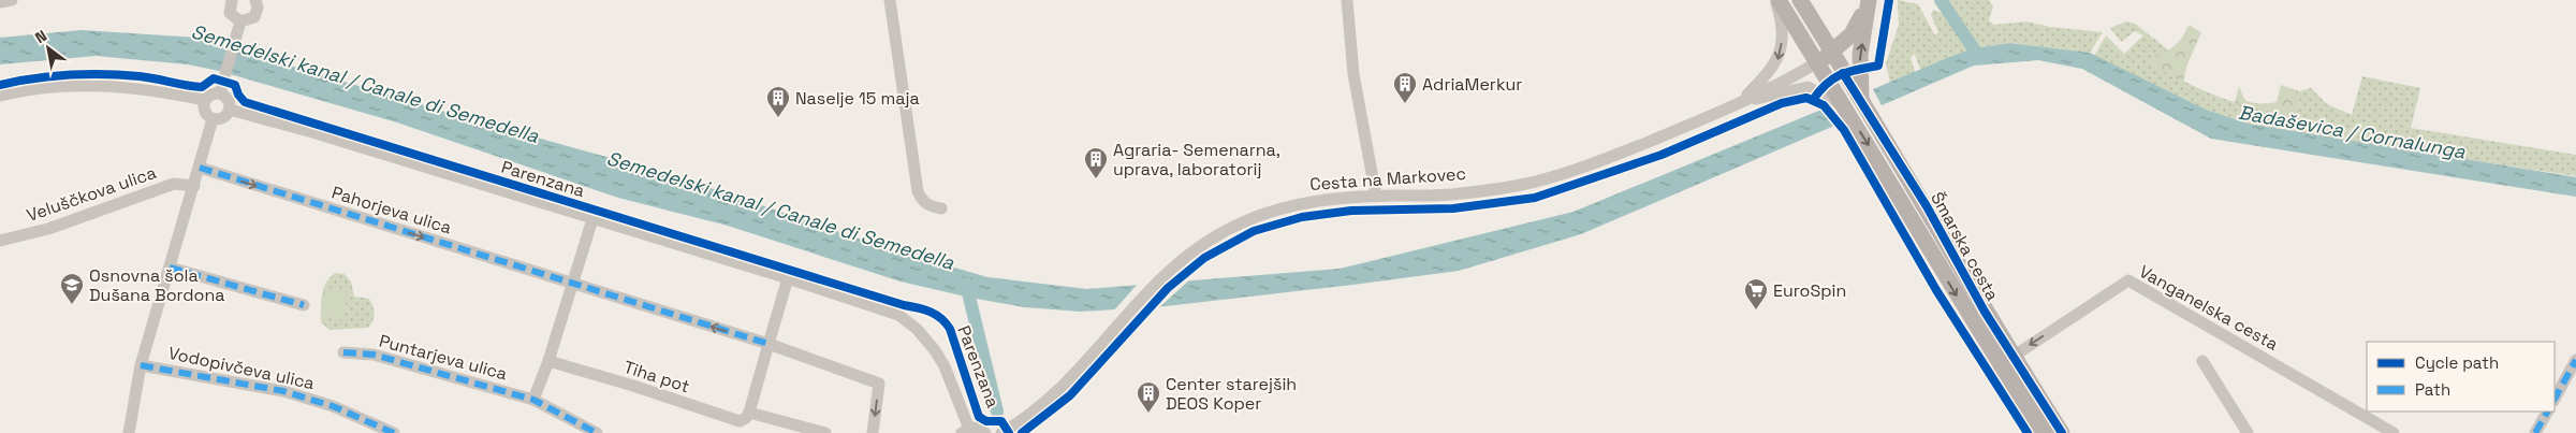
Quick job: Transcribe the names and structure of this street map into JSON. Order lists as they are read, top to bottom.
{
  "streets": {
    "main road": ["Cesta na Markovec", "Šmarska cesta"],
    "street": [
      "Veluščkova ulica",
      "Pahorjeva ulica",
      "Vanganelska cesta",
      "Puntarjeva ulica",
      "Vodopivčeva ulica",
      "Tiha pot"
    ],
    "cycle path": ["Parenzana"]
  },
  "crossings": [
    ["Cesta na Markovec", "Šmarska cesta"],
    ["Šmarska cesta", "Vanganelska cesta"]
  ],
  "one_way": ["Vanganelska cesta"],
  "water": ["Semedelski kanal / Canale di Semedella", "Badaševica / Cornalunga"],
  "places": {
    "building": [
      "AdriaMerkur",
      "Naselje 15 maja",
      "Agraria- Semenarna, uprava, laboratorij",
      "Center starejših DEOS Koper"
    ],
    "school or university": ["Osnovna šola Dušana Bordona"],
    "supermarket": ["EuroSpin"]
  },
  "legend": ["Cycle path", "Path"],
  "north": "top left"
}
